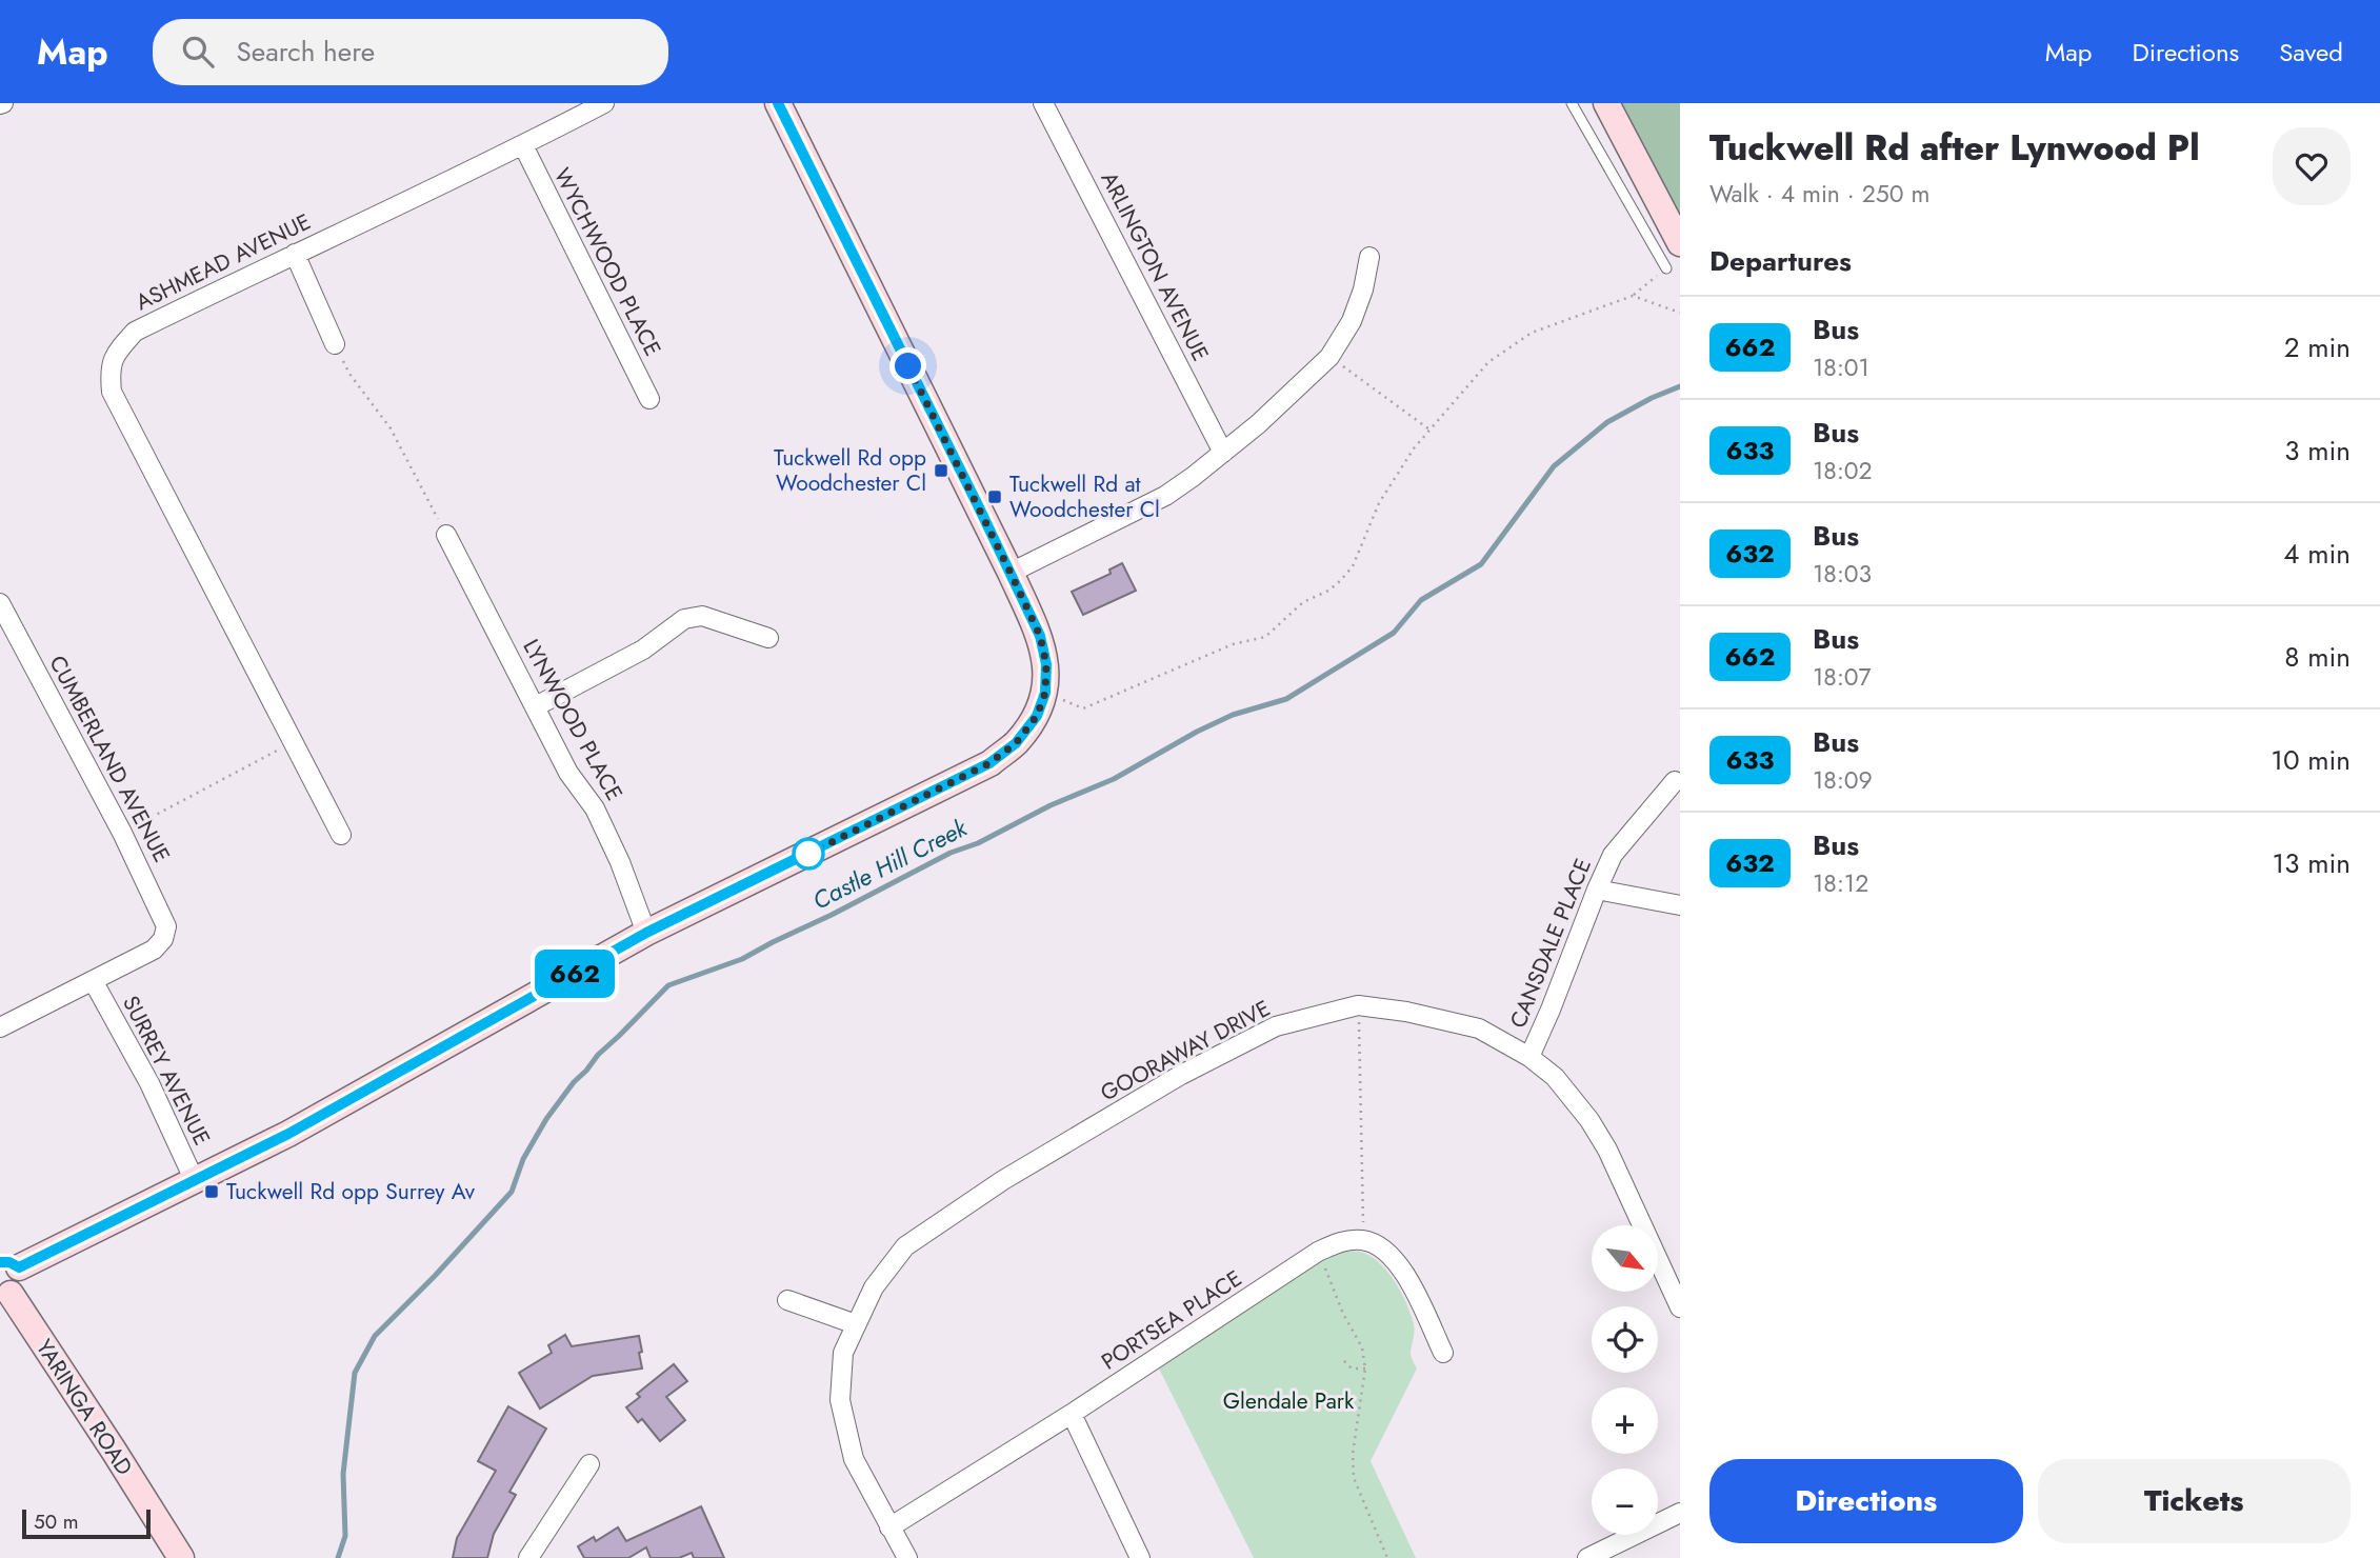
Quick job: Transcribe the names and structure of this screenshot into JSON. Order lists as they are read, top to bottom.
{
  "streets": {
    "street": [
      "ASHMEAD AVENUE",
      "WYCHWOOD PLACE",
      "ARLINGTON AVENUE",
      "LYNWOOD PLACE",
      "CUMBERLAND AVENUE",
      "CANSDALE PLACE",
      "GOORAWAY DRIVE",
      "SURREY AVENUE",
      "PORTSEA PLACE",
      "YARINGA ROAD"
    ]
  },
  "crossings": [
    ["ASHMEAD AVENUE", "WYCHWOOD PLACE"],
    ["CUMBERLAND AVENUE", "SURREY AVENUE"],
    ["CANSDALE PLACE", "GOORAWAY DRIVE"],
    ["GOORAWAY DRIVE", "PORTSEA PLACE"]
  ],
  "water": ["Castle Hill Creek"],
  "parks": ["Glendale Park"],
  "places": {
    "transit": ["Tuckwell Rd opp Woodchester Cl", "Tuckwell Rd at Woodchester Cl", "Tuckwell Rd opp Surrey Av"]
  },
  "lines": ["bus line 662"],
  "scale_bar": "50 m",
  "north": "bottom right",
  "page": {
    "header": "Map",
    "search": "Search here",
    "nav": ["Map", "Directions", "Saved"],
    "on_map": "662",
    "heading": [
      ["Tuckwell Rd after Lynwood Pl", "Walk · 4 min · 250 m"],
      "Departures"
    ],
    "list": [
      {
        "mark": "662",
        "name": "Bus",
        "note": "18:01",
        "value": "2 min"
      },
      {
        "mark": "633",
        "name": "Bus",
        "note": "18:02",
        "value": "3 min"
      },
      {
        "mark": "632",
        "name": "Bus",
        "note": "18:03",
        "value": "4 min"
      },
      {
        "mark": "662",
        "name": "Bus",
        "note": "18:07",
        "value": "8 min"
      },
      {
        "mark": "633",
        "name": "Bus",
        "note": "18:09",
        "value": "10 min"
      },
      {
        "mark": "632",
        "name": "Bus",
        "note": "18:12",
        "value": "13 min"
      }
    ],
    "map_buttons": ["+", "−"],
    "buttons": ["Directions", "Tickets"],
    "scale": "50 m"
  }
}
